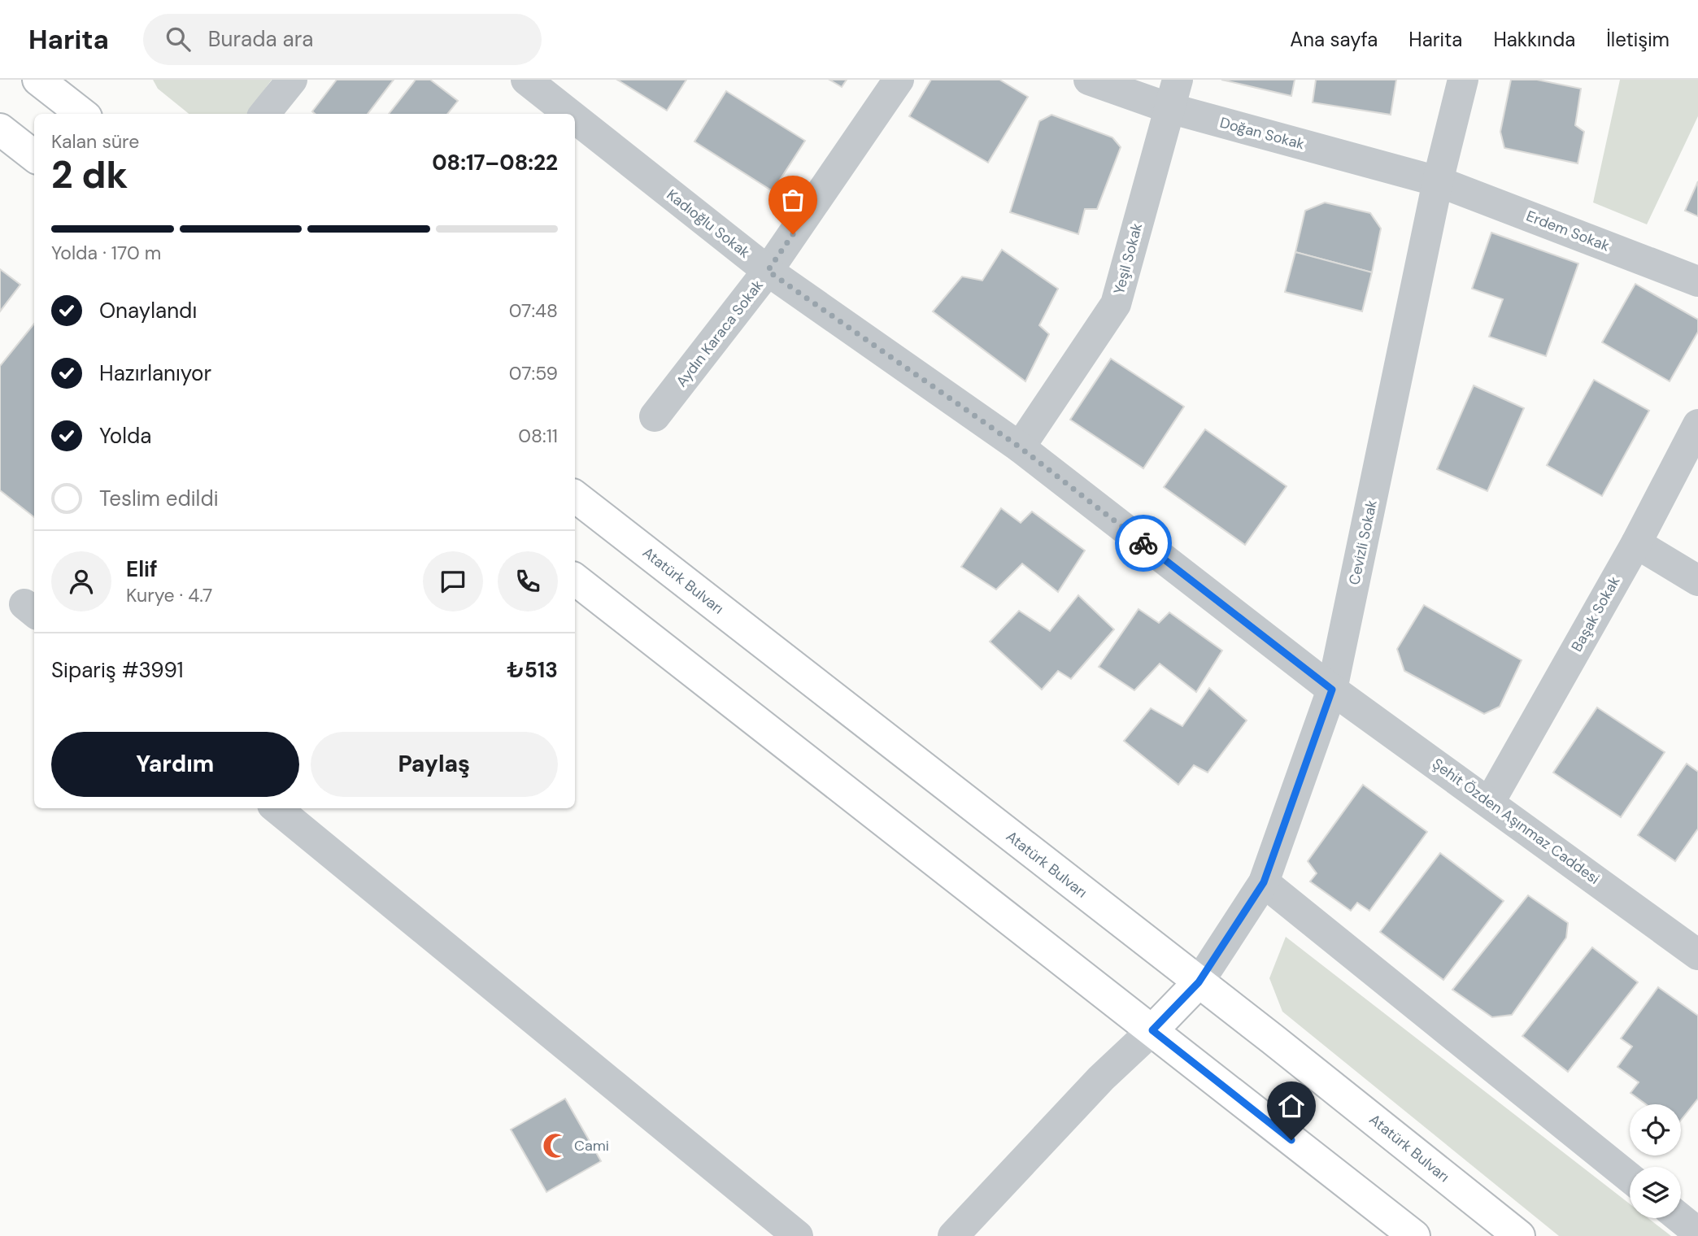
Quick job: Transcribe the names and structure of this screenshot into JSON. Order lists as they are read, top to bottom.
{
  "streets": {
    "main road": ["Atatürk Bulvarı"],
    "street": [
      "Doğan Sokak",
      "Kadıoğlu Sokak",
      "Erdem Sokak",
      "Yeşil Sokak",
      "Aydın Karaca Sokak",
      "Cevizli Sokak",
      "Başak Sokak",
      "Şehit Özden Aşınmaz Caddesi"
    ]
  },
  "crossings": [
    ["Doğan Sokak", "Erdem Sokak"],
    ["Doğan Sokak", "Yeşil Sokak"],
    ["Doğan Sokak", "Cevizli Sokak"],
    ["Kadıoğlu Sokak", "Yeşil Sokak"],
    ["Kadıoğlu Sokak", "Aydın Karaca Sokak"],
    ["Kadıoğlu Sokak", "Cevizli Sokak"],
    ["Kadıoğlu Sokak", "Şehit Özden Aşınmaz Caddesi"],
    ["Erdem Sokak", "Cevizli Sokak"],
    ["Cevizli Sokak", "Atatürk Bulvarı"],
    ["Cevizli Sokak", "Şehit Özden Aşınmaz Caddesi"],
    ["Başak Sokak", "Şehit Özden Aşınmaz Caddesi"]
  ],
  "places": {
    "mosque": ["Cami"]
  },
  "page": {
    "header": "Harita",
    "search": "Burada ara",
    "nav": [
      "Ana sayfa",
      "Harita",
      "Hakkında",
      "İletişim"
    ],
    "heading": ["2 dk", "Kalan süre", "08:17–08:22"],
    "panel": [
      "Elif",
      "Kurye · 4.7",
      "Sipariş #3991",
      "₺513"
    ],
    "bar": "Yolda · 170 m",
    "list": [
      ["Onaylandı", "07:48"],
      ["Hazırlanıyor", "07:59"],
      ["Yolda", "08:11"],
      "Teslim edildi"
    ],
    "buttons": ["Yardım", "Paylaş"]
  }
}
